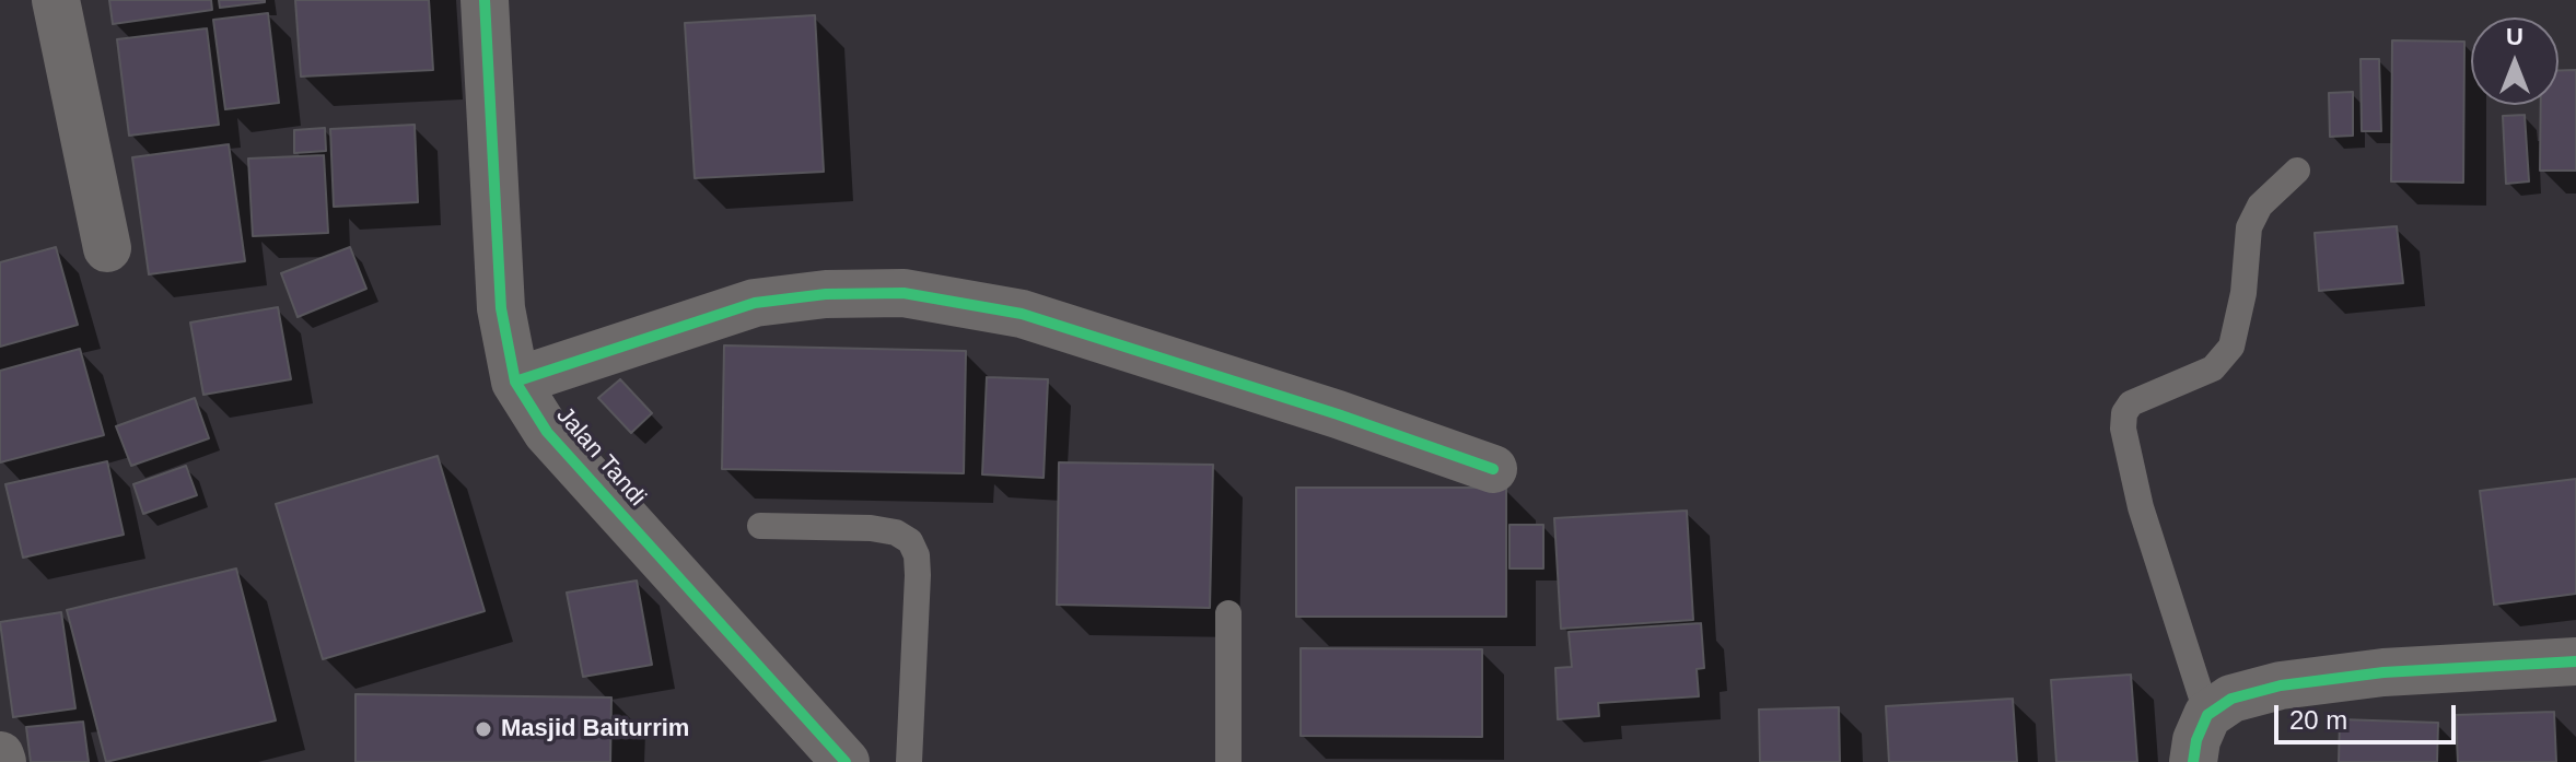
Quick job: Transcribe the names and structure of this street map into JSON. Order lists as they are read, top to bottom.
{
  "streets": {
    "street": ["Jalan Tandi"]
  },
  "places": ["Masjid Baiturrim"],
  "scale_bar": "20 m",
  "north": "top"
}
